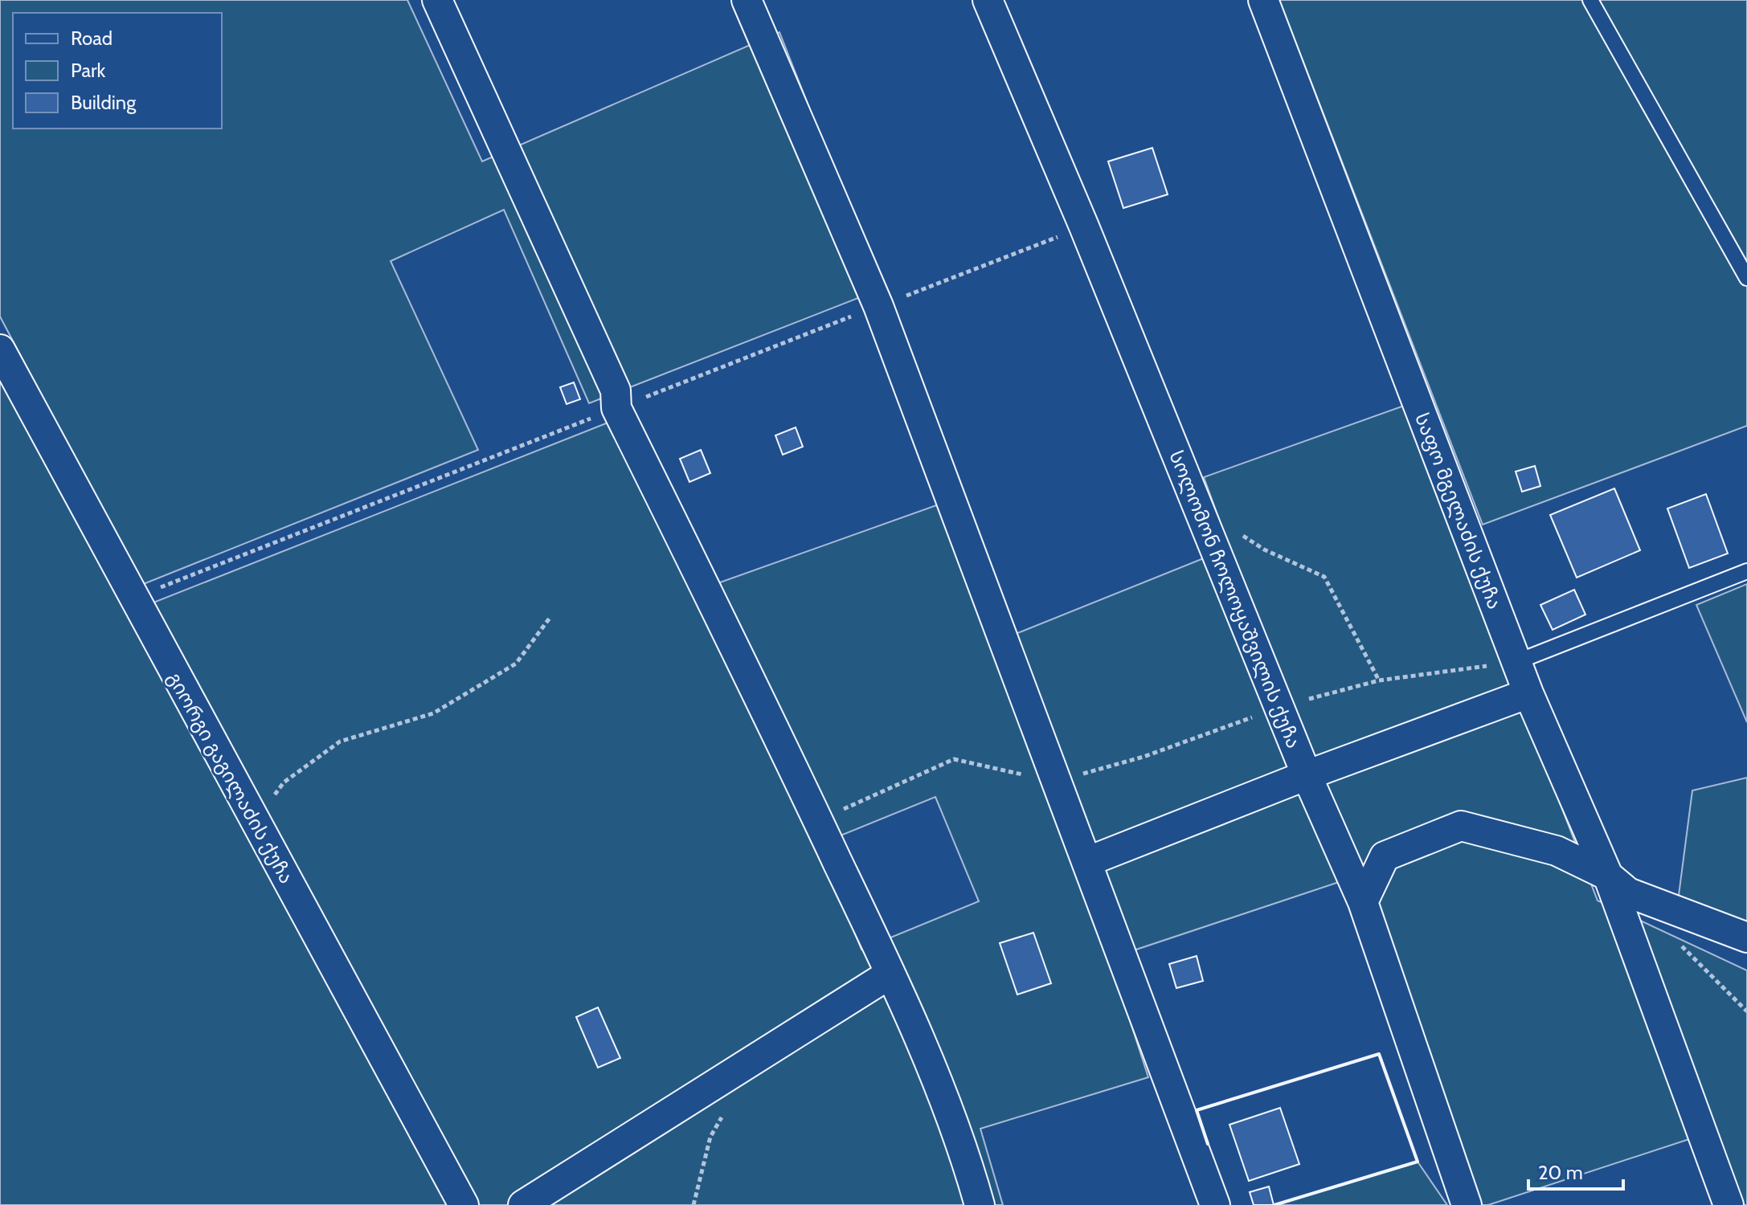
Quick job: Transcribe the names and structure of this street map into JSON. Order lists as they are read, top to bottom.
{
  "streets": {
    "street": ["საფო მგელაძის ქუჩა", "სოლომონ ჩოლოყაშვილის ქუჩა", "გიორგი გაგილაძის ქუჩა"]
  },
  "legend": ["Road", "Park", "Building"],
  "scale_bar": "20 m"
}
